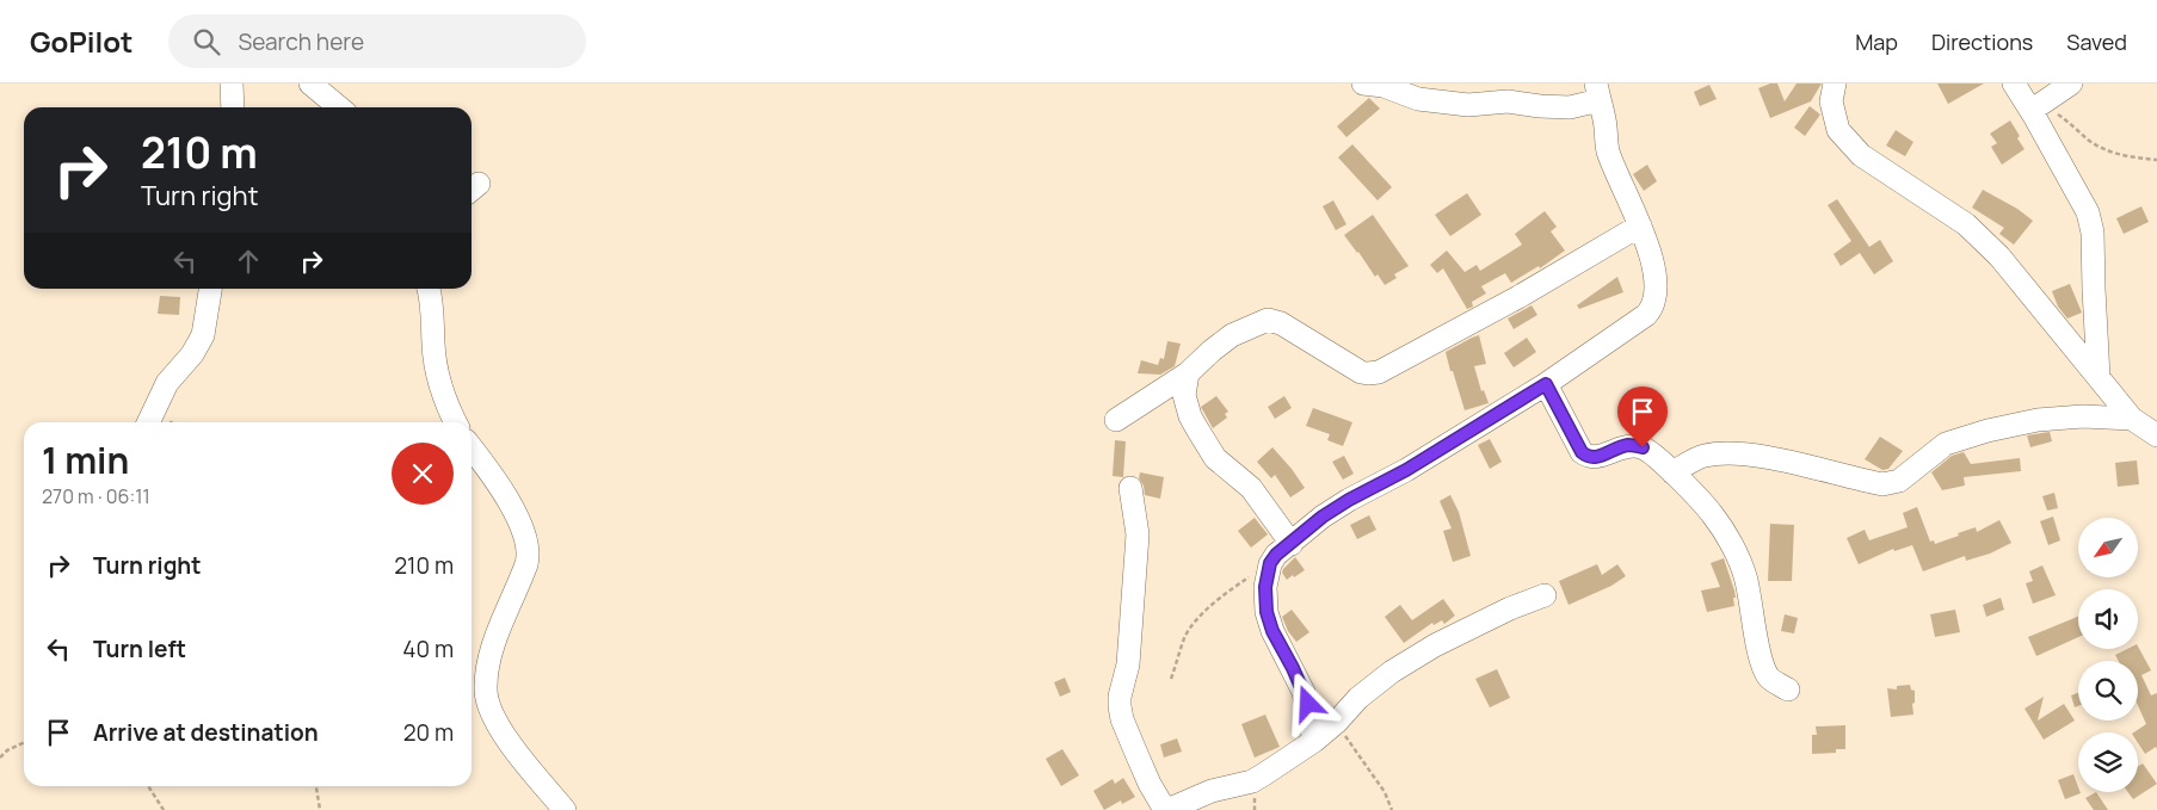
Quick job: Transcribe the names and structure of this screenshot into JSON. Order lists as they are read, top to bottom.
{
  "north": "bottom left",
  "page": {
    "header": "GoPilot",
    "search": "Search here",
    "nav": ["Map", "Directions", "Saved"],
    "turn": ["210 m", "Turn right"],
    "heading": ["1 min", "270 m · 06:11"],
    "list": [
      {
        "name": "Turn right",
        "value": "210 m"
      },
      {
        "name": "Turn left",
        "value": "40 m"
      },
      {
        "name": "Arrive at destination",
        "value": "20 m"
      }
    ]
  }
}
